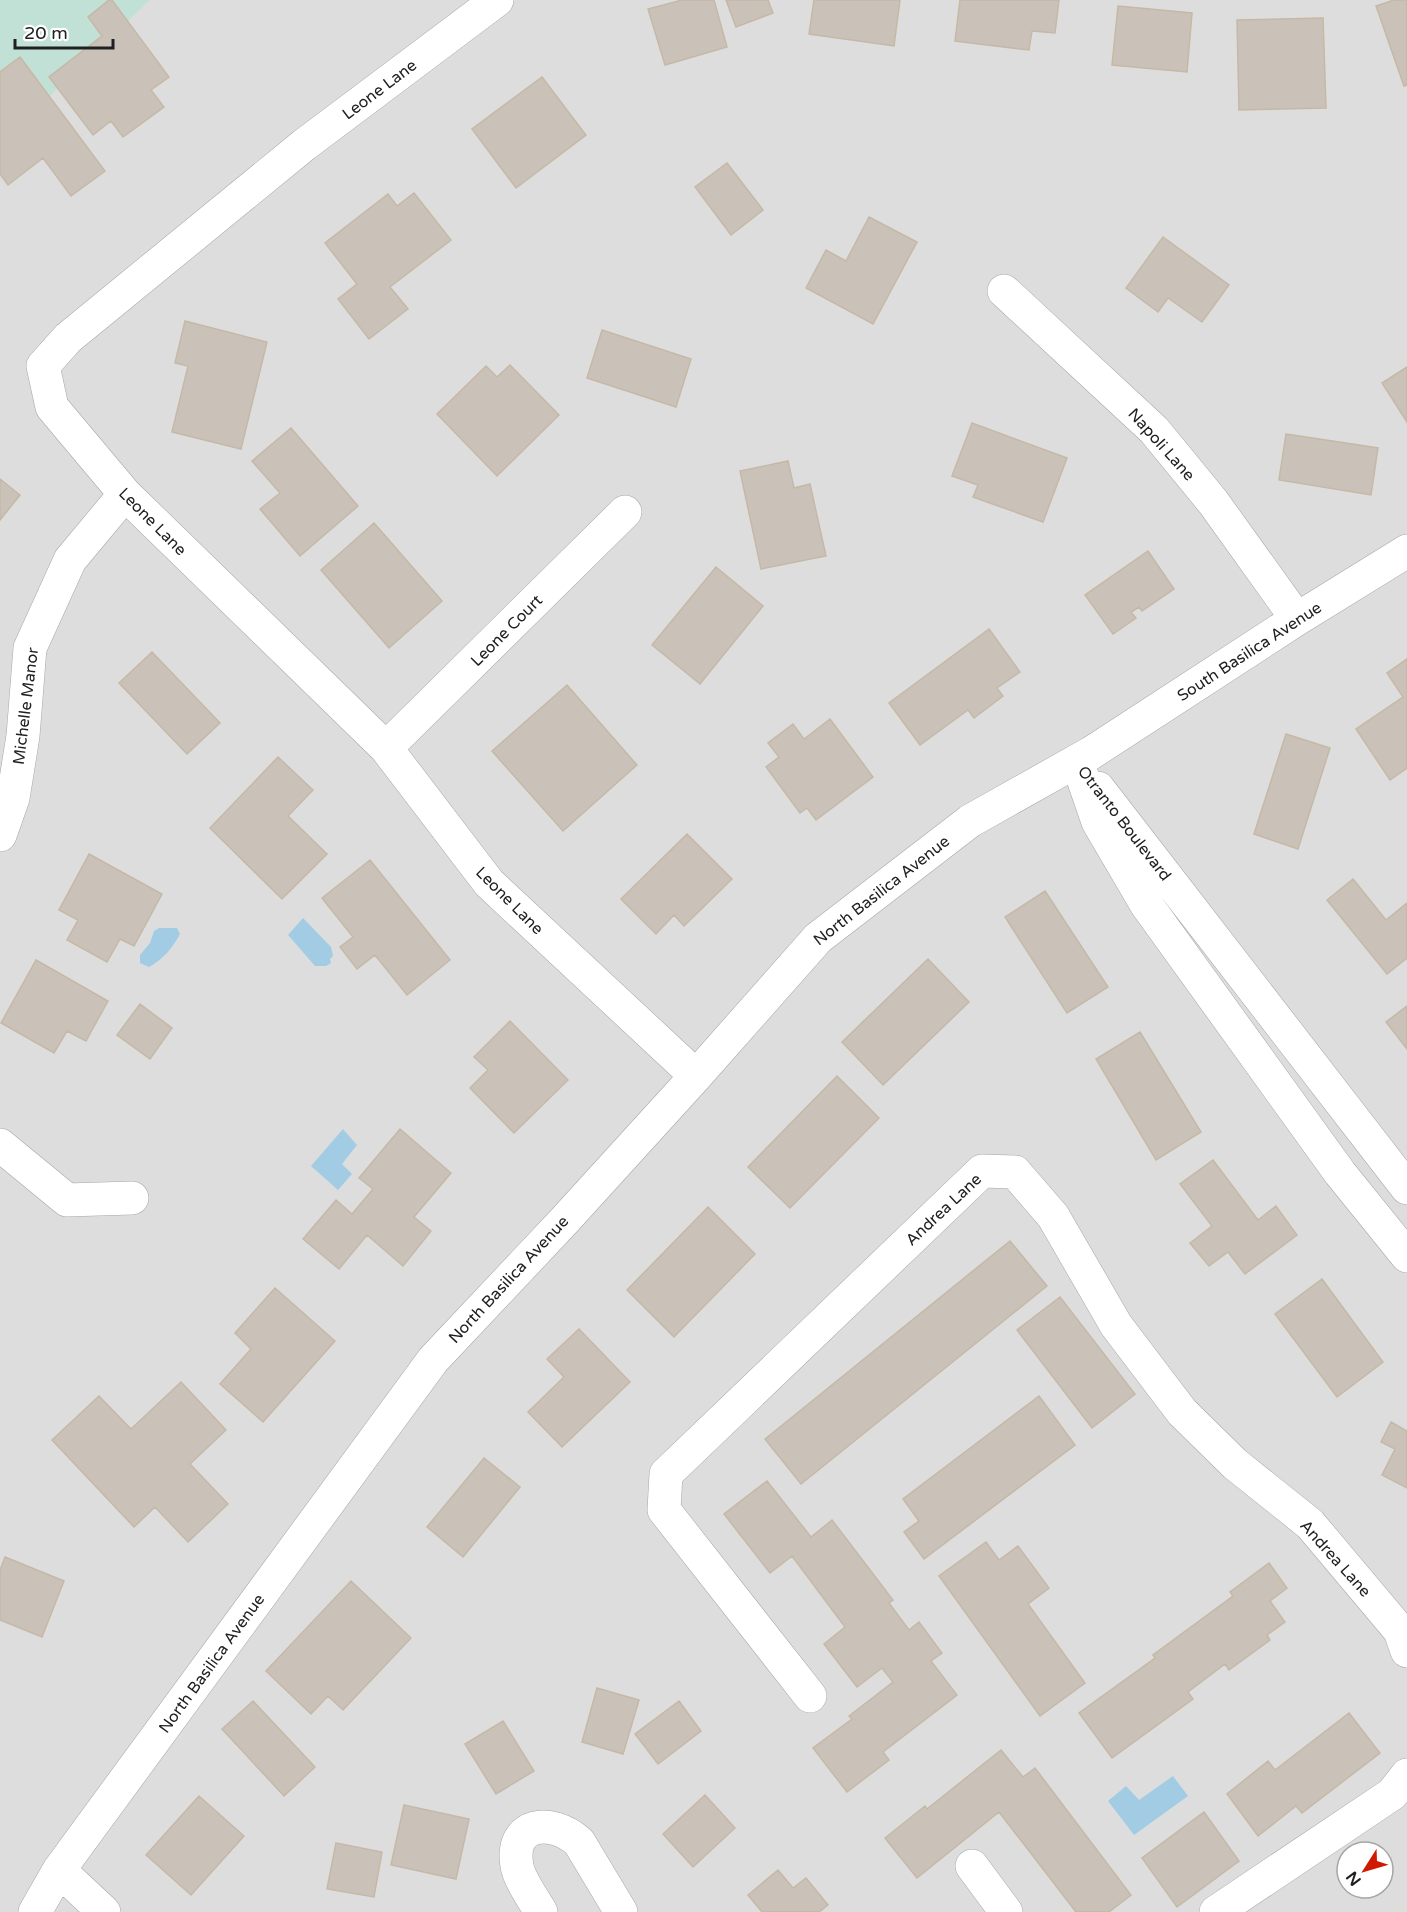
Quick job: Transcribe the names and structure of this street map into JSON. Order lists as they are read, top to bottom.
{
  "streets": {
    "street": [
      "Leone Lane",
      "Napoli Lane",
      "Leone Court",
      "South Basilica Avenue",
      "Michelle Manor",
      "Otranto Boulevard",
      "North Basilica Avenue",
      "Andrea Lane"
    ]
  },
  "crossings": [
    ["Leone Lane", "Leone Court"],
    ["Leone Lane", "Michelle Manor"],
    ["Leone Lane", "North Basilica Avenue"],
    ["Napoli Lane", "South Basilica Avenue"],
    ["South Basilica Avenue", "Otranto Boulevard"],
    ["South Basilica Avenue", "North Basilica Avenue"],
    ["Otranto Boulevard", "North Basilica Avenue"]
  ],
  "scale_bar": "20 m",
  "north": "bottom left"
}
